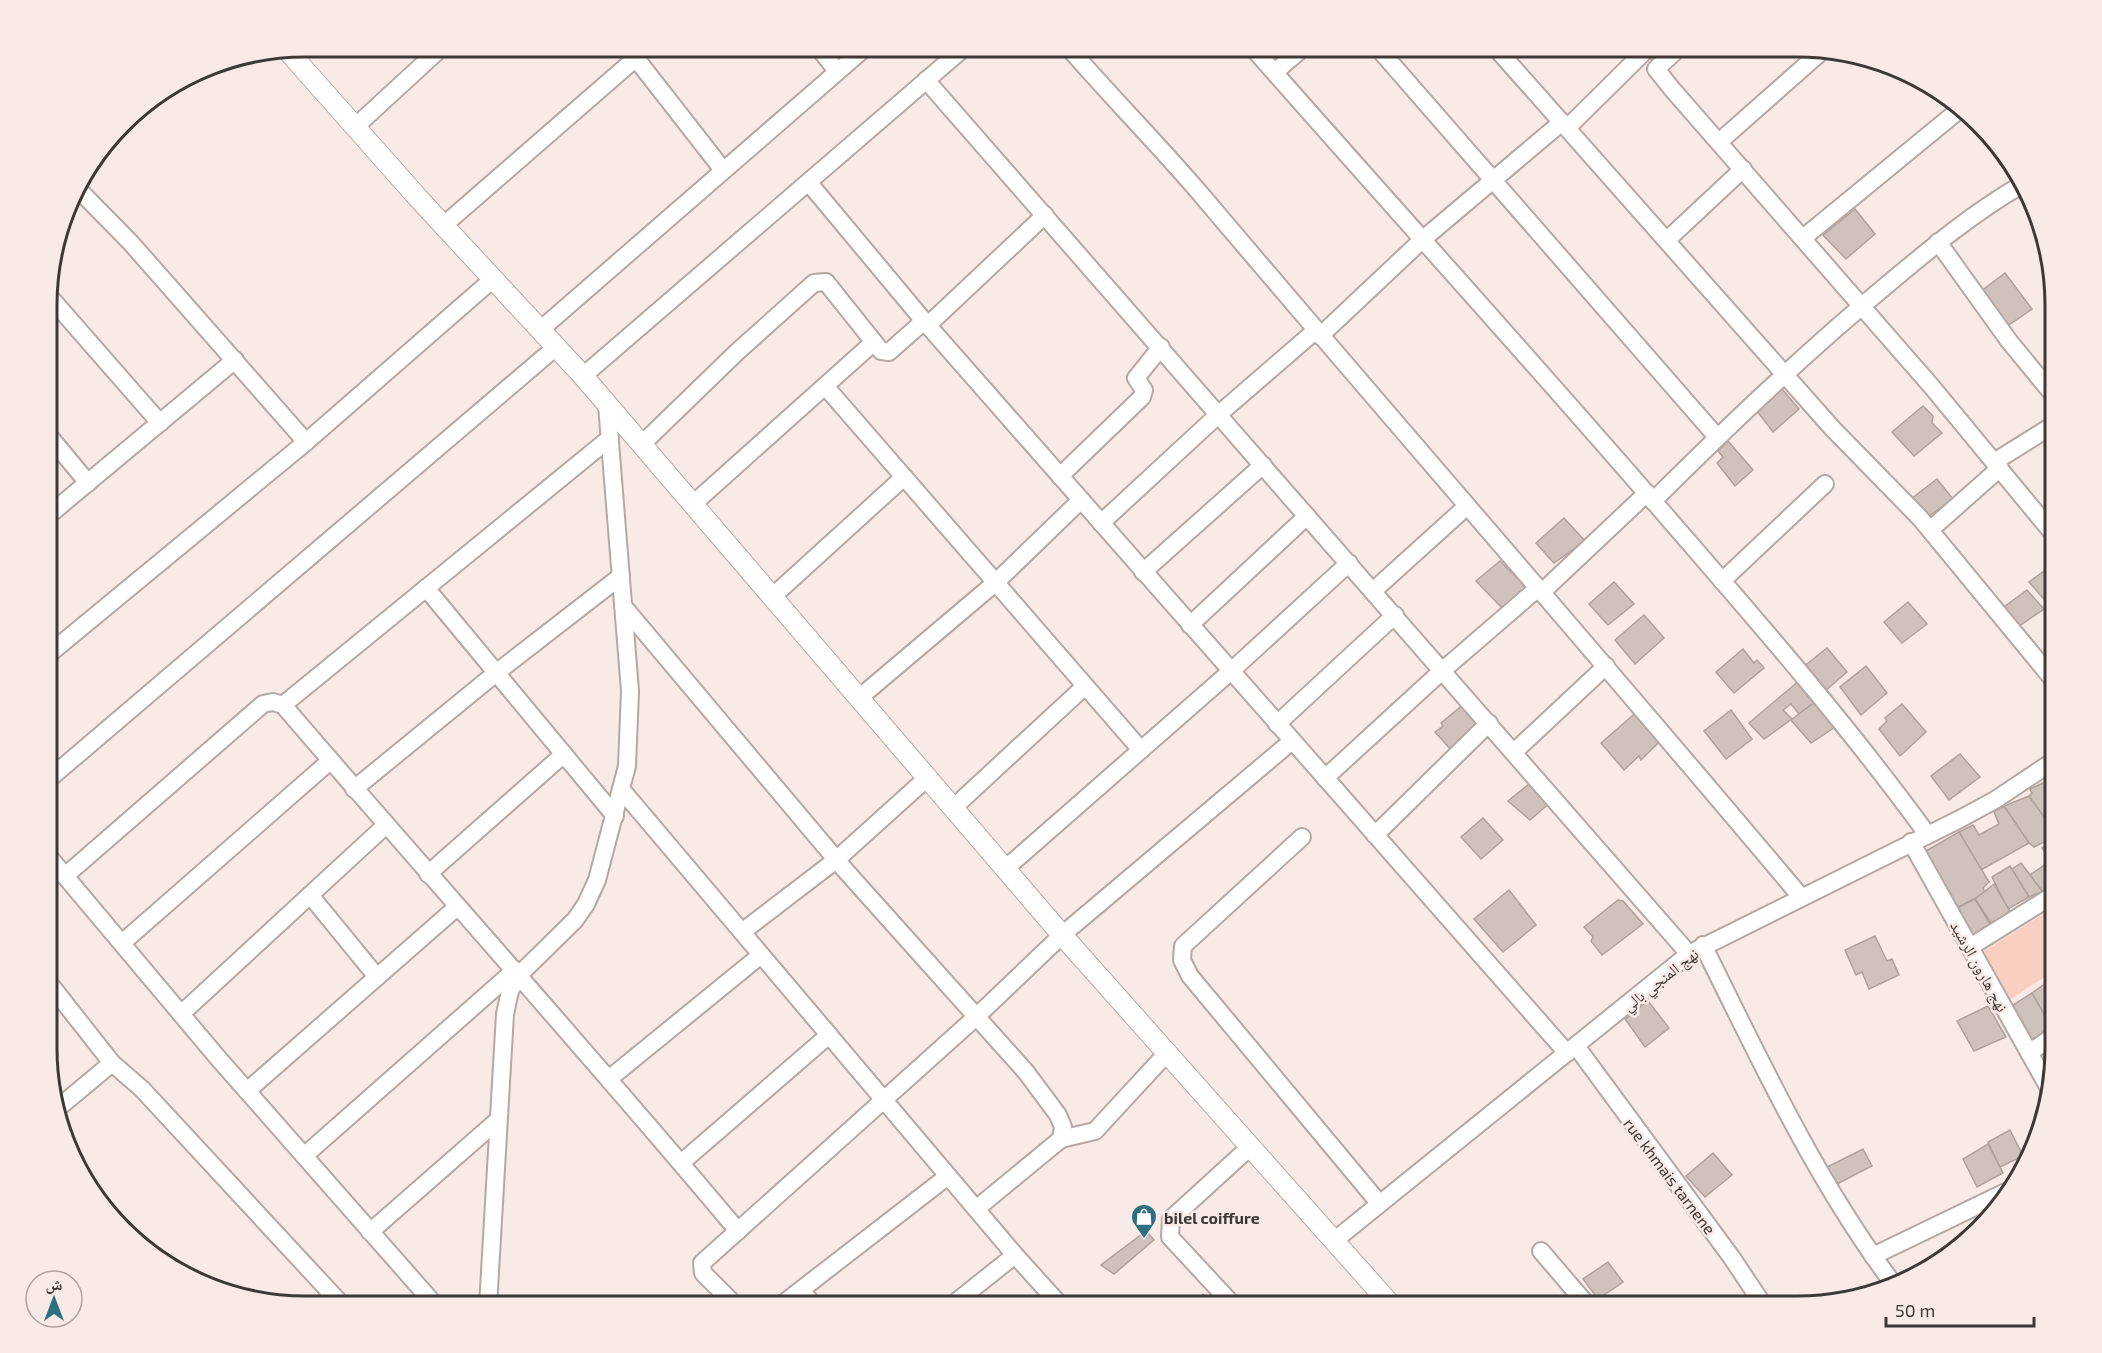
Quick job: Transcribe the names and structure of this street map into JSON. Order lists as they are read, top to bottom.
{
  "streets": {
    "street": ["نهج هارون الرشيد", "نهج المنجي بالي", "rue khmais tarnene"]
  },
  "crossings": [
    ["نهج هارون الرشيد", "نهج المنجي بالي"],
    ["نهج المنجي بالي", "rue khmais tarnene"]
  ],
  "places": {
    "shop": ["bilel coiffure"]
  },
  "scale_bar": "50 m",
  "north": "top"
}
